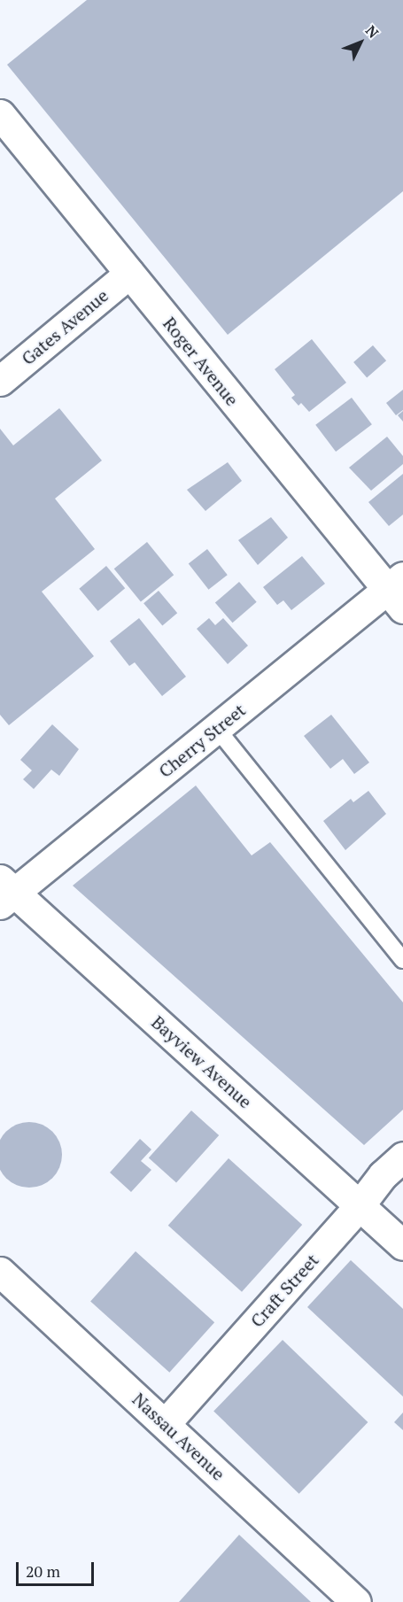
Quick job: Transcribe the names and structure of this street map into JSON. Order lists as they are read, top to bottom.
{
  "streets": {
    "street": [
      "Gates Avenue",
      "Roger Avenue",
      "Cherry Street",
      "Bayview Avenue",
      "Craft Street",
      "Nassau Avenue"
    ]
  },
  "crossings": [
    ["Gates Avenue", "Roger Avenue"],
    ["Roger Avenue", "Cherry Street"],
    ["Cherry Street", "Bayview Avenue"],
    ["Bayview Avenue", "Craft Street"],
    ["Craft Street", "Nassau Avenue"]
  ],
  "scale_bar": "20 m",
  "north": "top right"
}
